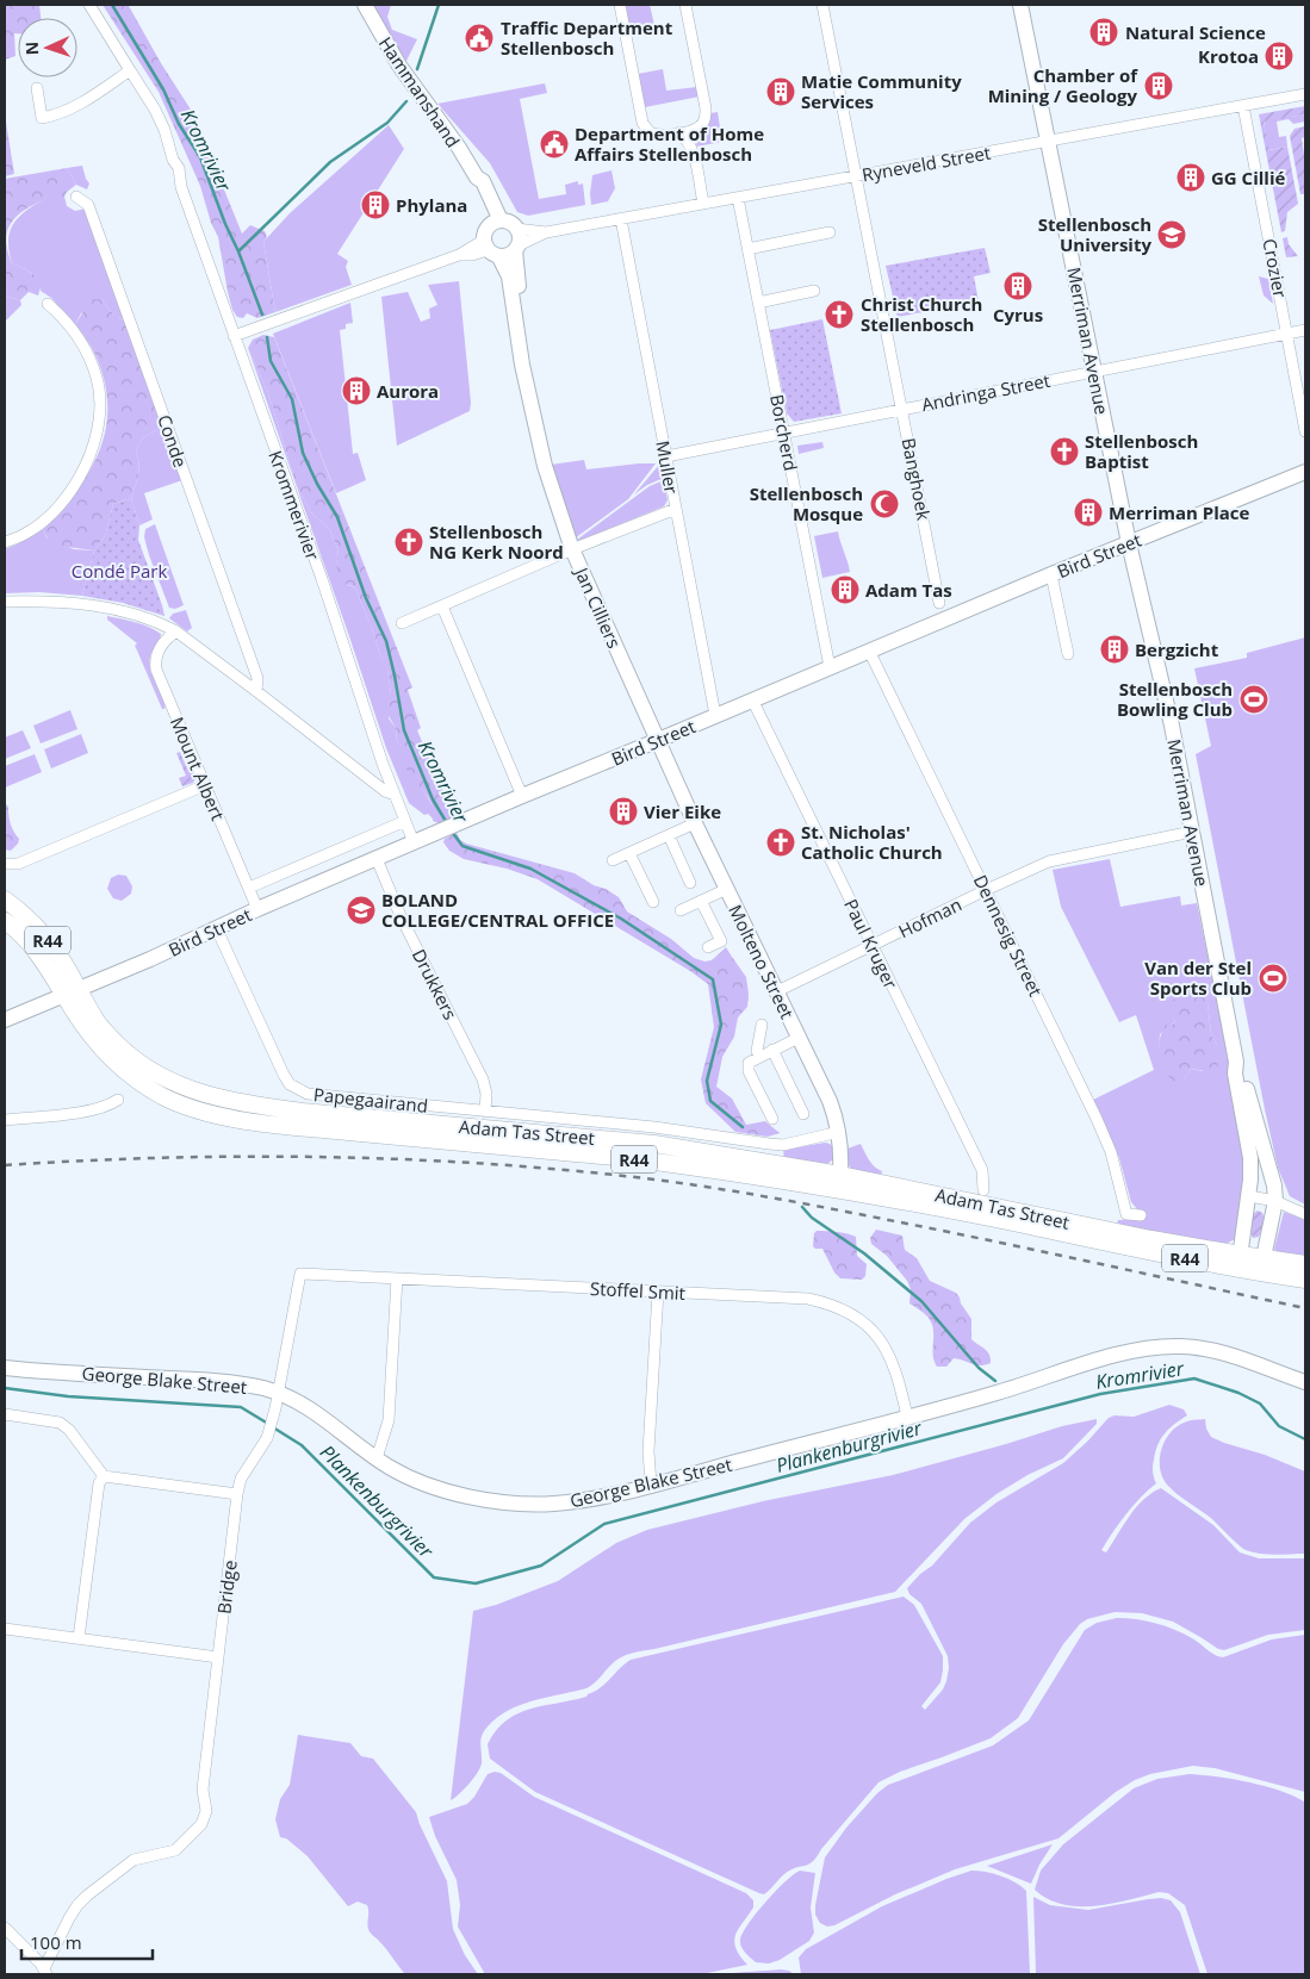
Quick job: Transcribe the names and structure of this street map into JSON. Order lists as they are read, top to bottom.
{
  "streets": {
    "main road": ["R44", "Adam Tas Street"],
    "street": [
      "Hammanshand",
      "Ryneveld Street",
      "Crozier",
      "Merriman Avenue",
      "Andringa Street",
      "Borcherd",
      "Conde",
      "Muller",
      "Banghoek",
      "Krommerivier",
      "Bird Street",
      "Jan Cilliers",
      "Mount Albert",
      "Hofman",
      "Dennesig Street",
      "Paul Kruger",
      "Molteno Street",
      "Drukkers",
      "Papegaairand",
      "Stoffel Smit",
      "George Blake Street",
      "Bridge"
    ]
  },
  "crossings": [
    ["Hammanshand", "Ryneveld Street"],
    ["Hammanshand", "Jan Cilliers"],
    ["Ryneveld Street", "Crozier"],
    ["Ryneveld Street", "Merriman Avenue"],
    ["Ryneveld Street", "Borcherd"],
    ["Ryneveld Street", "Muller"],
    ["Ryneveld Street", "Banghoek"],
    ["Ryneveld Street", "Jan Cilliers"],
    ["Crozier", "Andringa Street"],
    ["Merriman Avenue", "Andringa Street"],
    ["Merriman Avenue", "Bird Street"],
    ["Merriman Avenue", "Hofman"],
    ["Merriman Avenue", "Adam Tas Street"],
    ["Andringa Street", "Borcherd"],
    ["Andringa Street", "Muller"],
    ["Andringa Street", "Banghoek"],
    ["Borcherd", "Bird Street"],
    ["Muller", "Bird Street"],
    ["Krommerivier", "Bird Street"],
    ["Bird Street", "Jan Cilliers"],
    ["Bird Street", "Mount Albert"],
    ["Bird Street", "Dennesig Street"],
    ["Bird Street", "Paul Kruger"],
    ["Bird Street", "Molteno Street"],
    ["Bird Street", "Drukkers"],
    ["Bird Street", "Papegaairand"],
    ["Bird Street", "Adam Tas Street"],
    ["Jan Cilliers", "Molteno Street"],
    ["Hofman", "Dennesig Street"],
    ["Hofman", "Paul Kruger"],
    ["Hofman", "Molteno Street"],
    ["Molteno Street", "Papegaairand"],
    ["Molteno Street", "Adam Tas Street"],
    ["Drukkers", "Papegaairand"],
    ["Stoffel Smit", "George Blake Street"],
    ["Stoffel Smit", "Bridge"],
    ["George Blake Street", "Bridge"]
  ],
  "water": ["Kromrivier", "Plankenburgrivier"],
  "parks": ["Condé Park"],
  "places": {
    "building": [
      "Natural Science",
      "Krotoa",
      "Chamber of Mining / Geology",
      "Matie Community Services",
      "GG Cillié",
      "Phylana",
      "Cyrus",
      "Aurora",
      "Merriman Place",
      "Adam Tas",
      "Bergzicht",
      "Vier Eike"
    ],
    "public building": ["Traffic Department Stellenbosch", "Department of Home Affairs Stellenbosch"],
    "school or university": ["Stellenbosch University", "BOLAND COLLEGE/CENTRAL OFFICE"],
    "church": [
      "Christ Church Stellenbosch",
      "Stellenbosch Baptist",
      "Stellenbosch NG Kerk Noord",
      "St. Nicholas' Catholic Church"
    ],
    "mosque": ["Stellenbosch Mosque"],
    "sports": ["Stellenbosch Bowling Club", "Van der Stel Sports Club"]
  },
  "scale_bar": "100 m",
  "north": "left"
}
